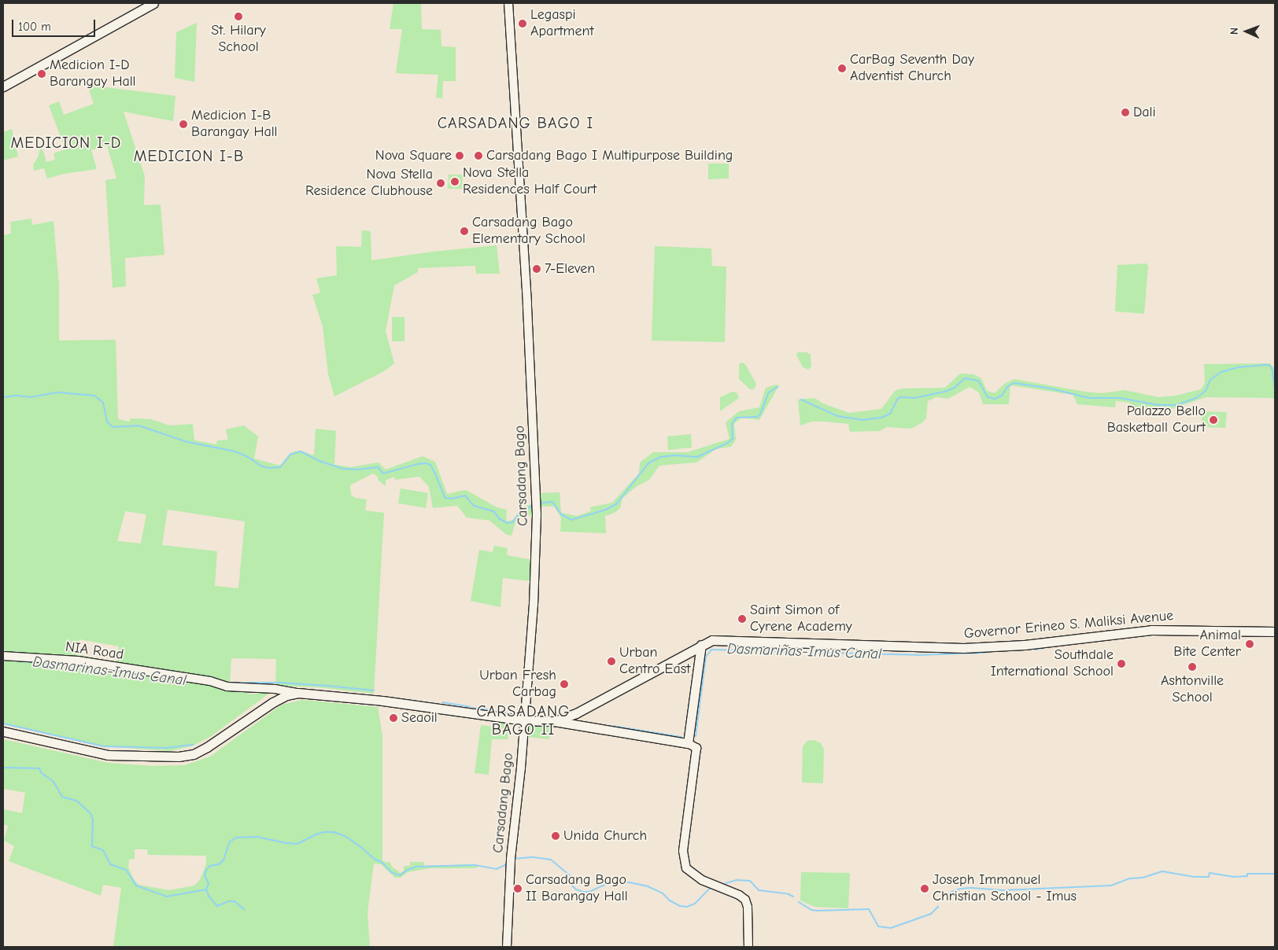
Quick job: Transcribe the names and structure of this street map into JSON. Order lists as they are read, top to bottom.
{
  "streets": {
    "main road": ["Governor Erineo S. Maliksi Avenue"],
    "street": ["Carsadang Bago", "NIA Road"]
  },
  "crossings": [
    ["Carsadang Bago", "Governor Erineo S. Maliksi Avenue"],
    ["Governor Erineo S. Maliksi Avenue", "NIA Road"]
  ],
  "districts": [
    "CARSADANG BAGO I",
    "MEDICION I-D",
    "MEDICION I-B",
    "CARSADANG BAGO II"
  ],
  "water": ["Dasmariñas-Imus Canal", "Dasmarinas-Imus Canal"],
  "places": [
    "St. Hilary School",
    "Legaspi Apartment",
    "CarBag Seventh Day Adventist Church",
    "Medicion I-D Barangay Hall",
    "Dali",
    "Medicion I-B Barangay Hall",
    "Nova Square",
    "Carsadang Bago I Multipurpose Building",
    "Nova Stella Residences Half Court",
    "Nova Stella Residence Clubhouse",
    "Carsadang Bago Elementary School",
    "7-Eleven",
    "Palazzo Bello Basketball Court",
    "Saint Simon of Cyrene Academy",
    "Animal Bite Center",
    "Urban Centro East",
    "Southdale International School",
    "Ashtonville School",
    "Urban Fresh Carbag",
    "Seaoil",
    "Unida Church",
    "Carsadang Bago II Barangay Hall",
    "Joseph Immanuel Christian School - Imus"
  ],
  "scale_bar": "100 m",
  "north": "left"
}
